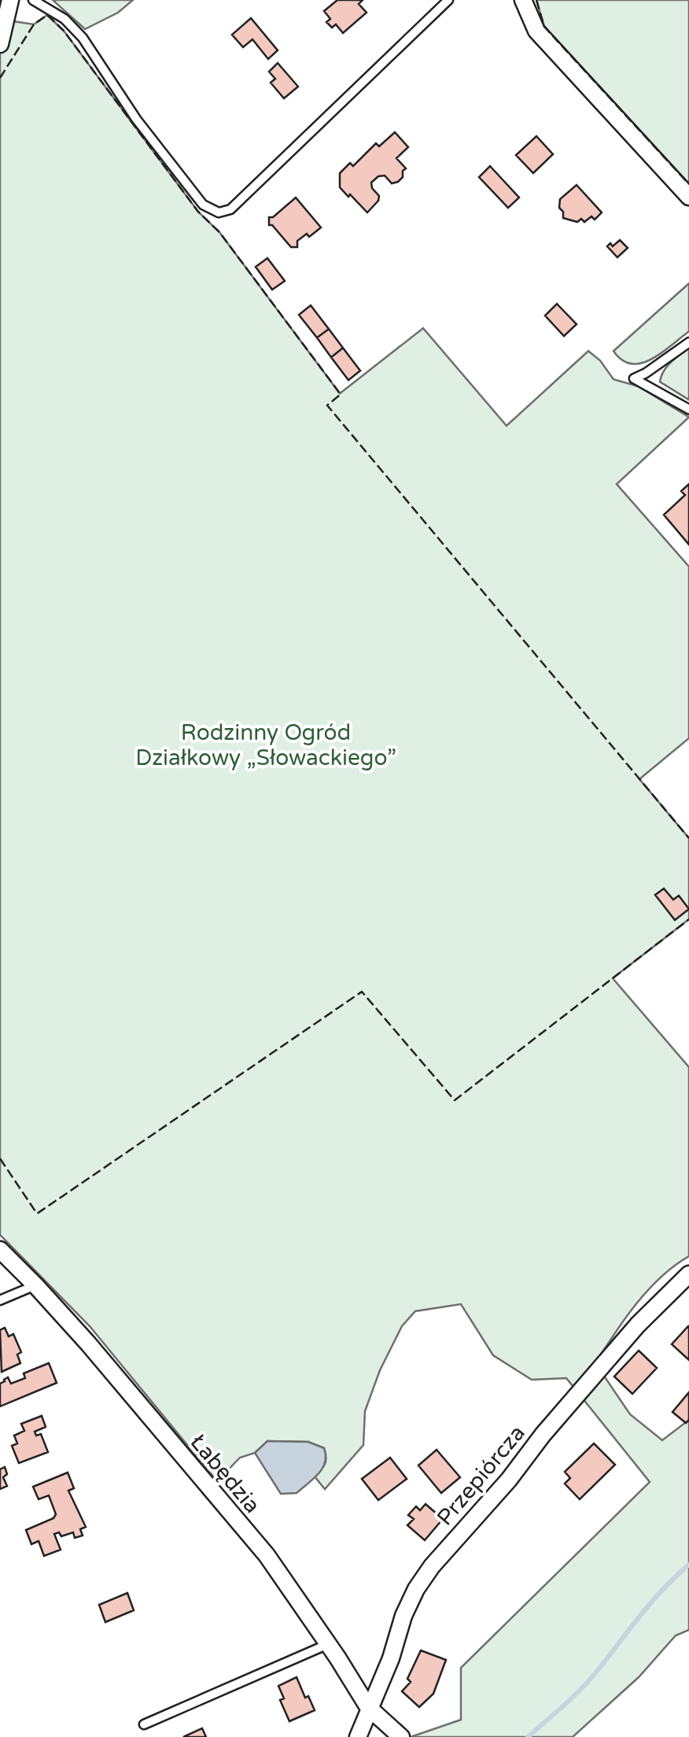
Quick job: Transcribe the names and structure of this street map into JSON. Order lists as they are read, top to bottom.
{
  "streets": {
    "street": ["Łabędzia", "Przepiórcza"]
  },
  "crossings": [
    ["Łabędzia", "Przepiórcza"]
  ],
  "parks": ["Rodzinny Ogród Działkowy „Słowackiego”"]
}
